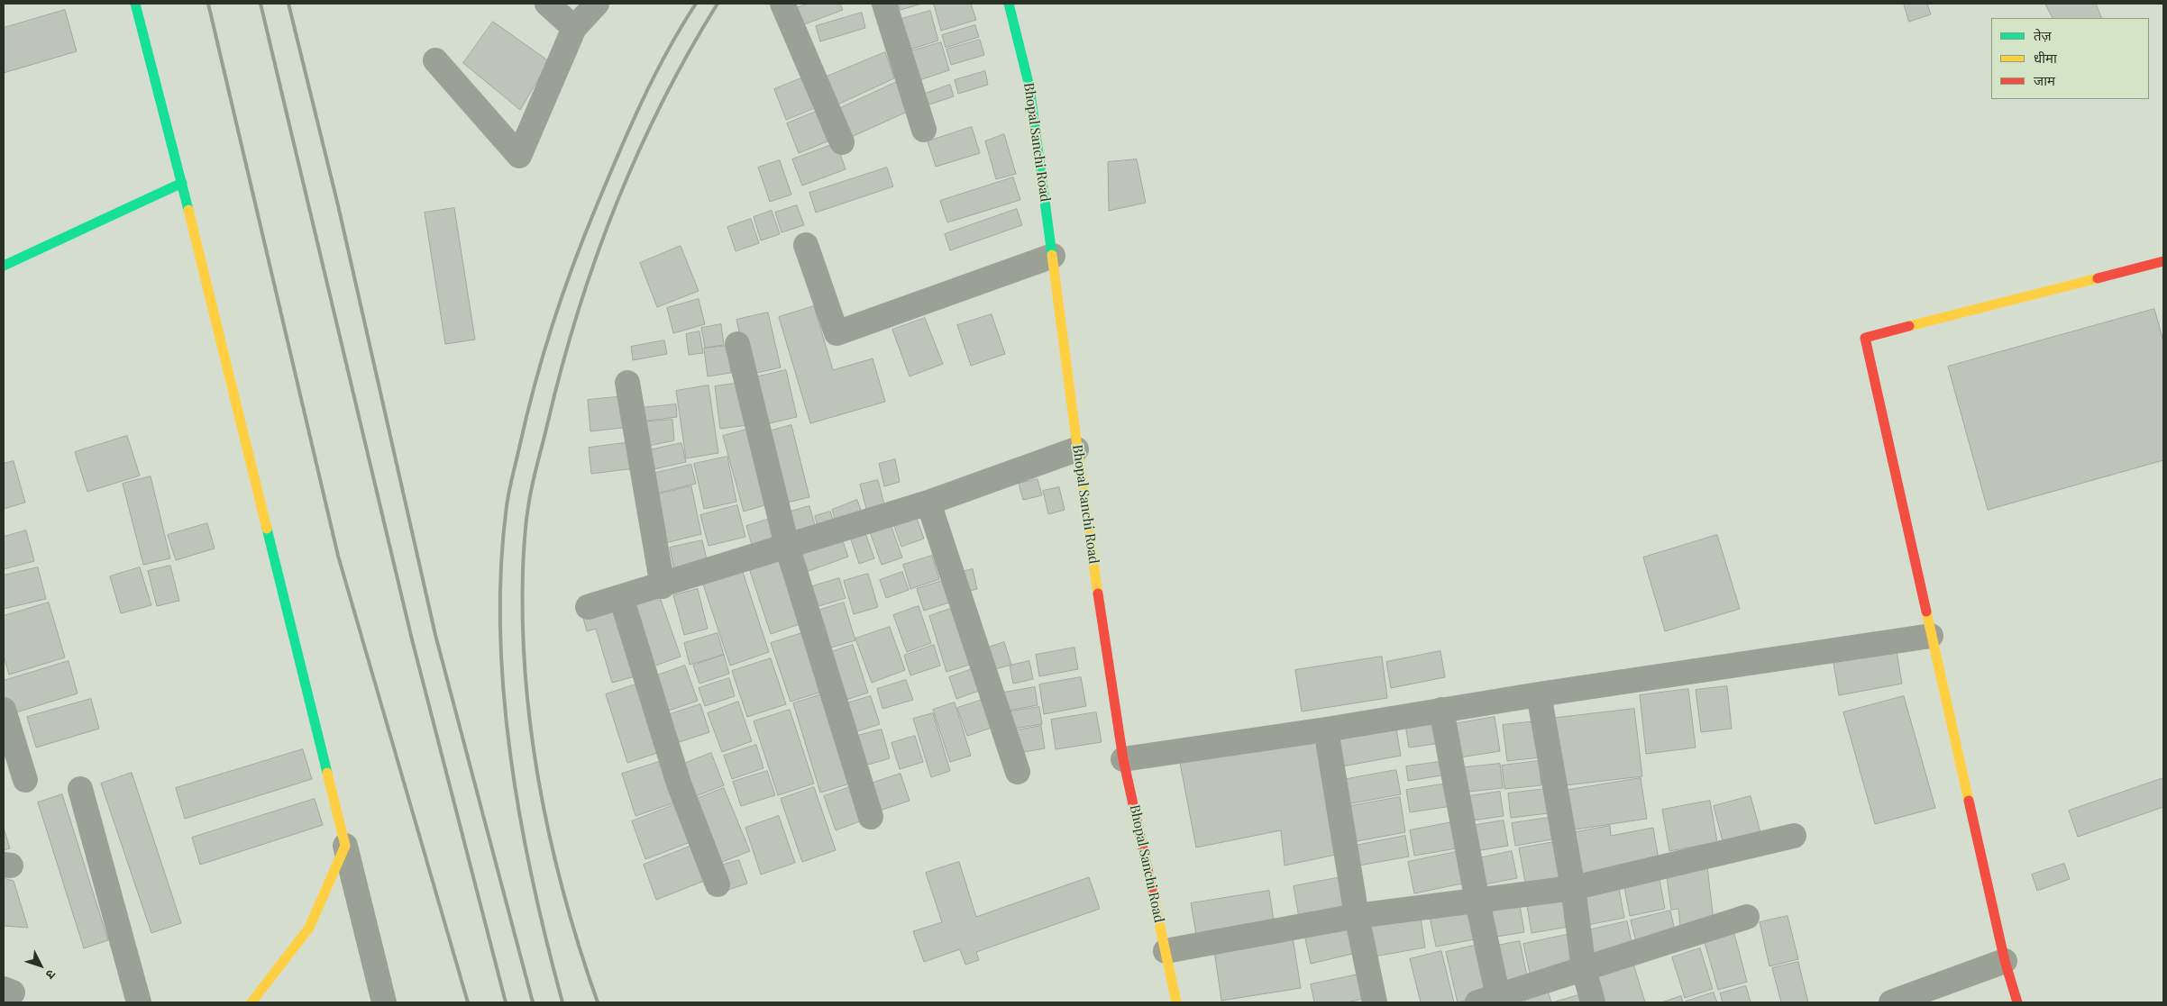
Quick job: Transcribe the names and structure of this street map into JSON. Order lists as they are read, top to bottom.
{
  "streets": {
    "street": ["Bhopal Sanchi Road"]
  },
  "legend": ["तेज़", "धीमा", "जाम"],
  "north": "bottom right"
}
